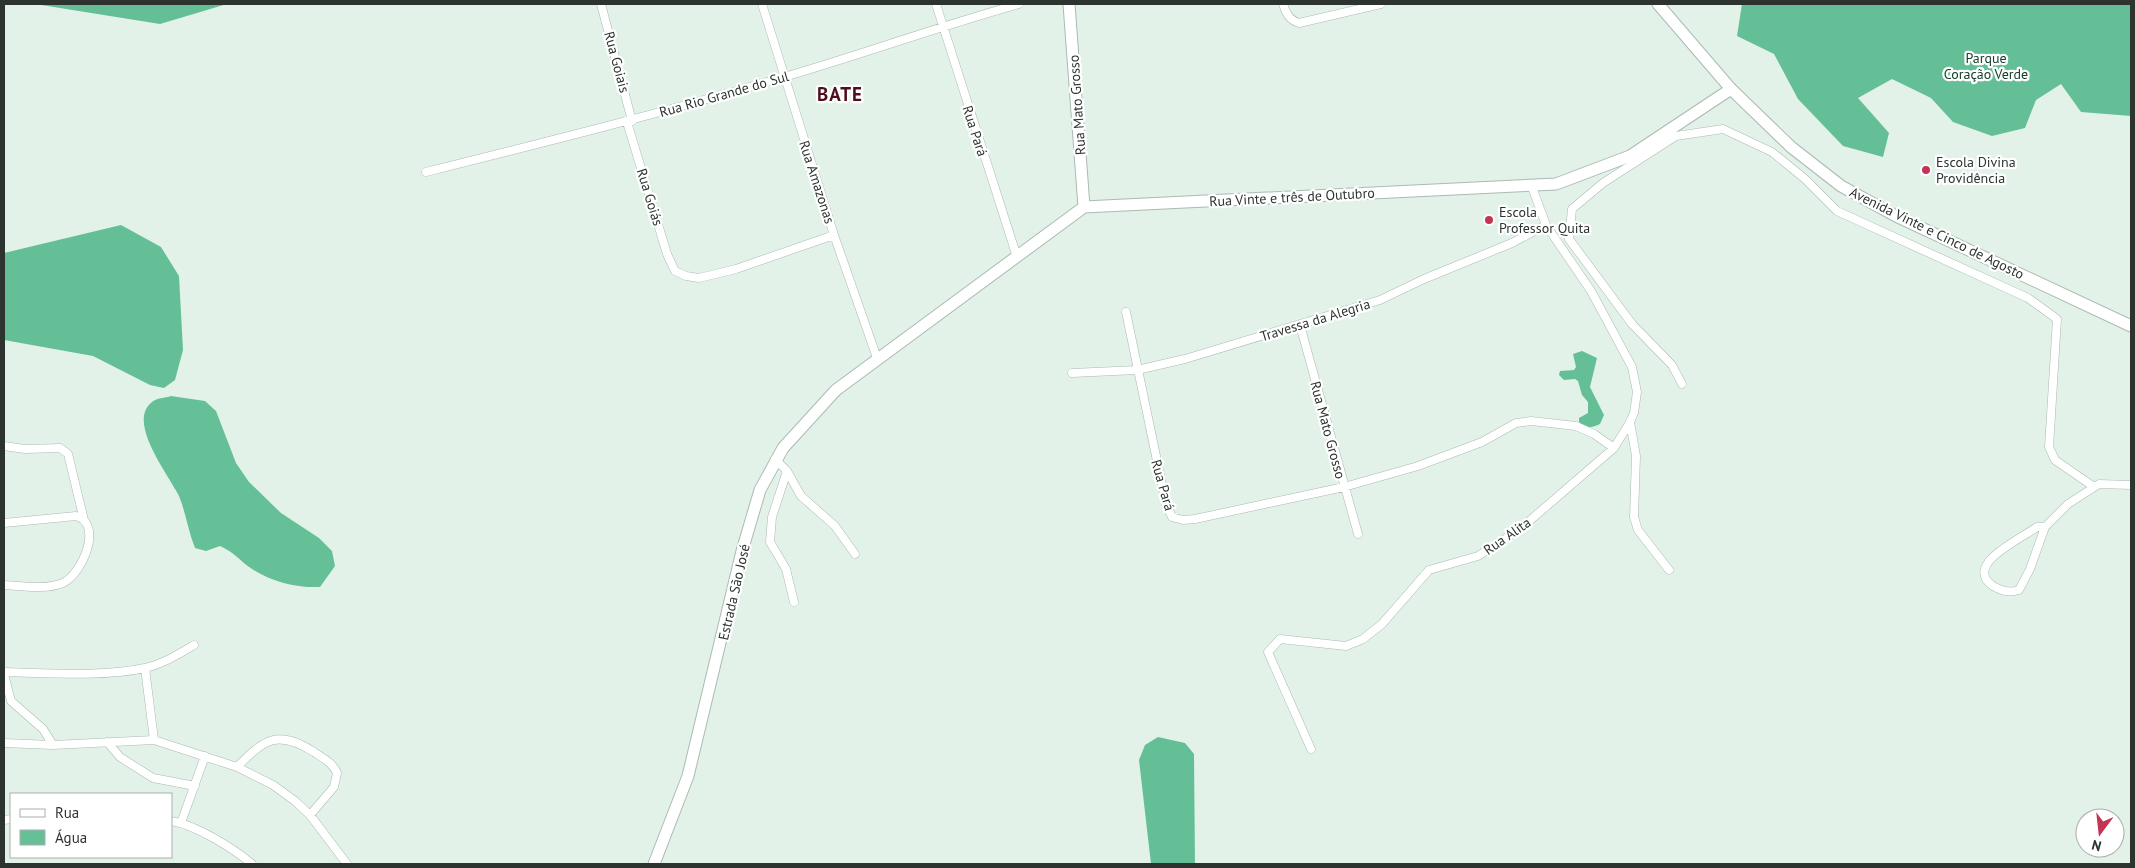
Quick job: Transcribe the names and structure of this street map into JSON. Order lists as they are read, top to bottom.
{
  "streets": {
    "street": [
      "Rua Goiais",
      "Rua Rio Grande do Sul",
      "Rua Mato Grosso",
      "Rua Pará",
      "Rua Amazonas",
      "Rua Goiás",
      "Rua Vinte e três de Outubro",
      "Avenida Vinte e Cinco de Agosto",
      "Travessa da Alegria",
      "Rua Alita",
      "Estrada São José"
    ]
  },
  "crossings": [
    ["Rua Goiais", "Rua Rio Grande do Sul"],
    ["Rua Goiais", "Rua Goiás"],
    ["Rua Rio Grande do Sul", "Rua Pará"],
    ["Rua Rio Grande do Sul", "Rua Amazonas"],
    ["Rua Rio Grande do Sul", "Rua Goiás"],
    ["Rua Mato Grosso", "Rua Pará"],
    ["Rua Mato Grosso", "Rua Vinte e três de Outubro"],
    ["Rua Mato Grosso", "Travessa da Alegria"],
    ["Rua Pará", "Travessa da Alegria"],
    ["Rua Amazonas", "Rua Goiás"],
    ["Rua Amazonas", "Estrada São José"],
    ["Rua Vinte e três de Outubro", "Avenida Vinte e Cinco de Agosto"],
    ["Rua Vinte e três de Outubro", "Rua Alita"],
    ["Travessa da Alegria", "Rua Alita"]
  ],
  "districts": ["BATE"],
  "parks": ["Parque Coração Verde"],
  "places": ["Escola Divina Providência", "Escola Professor Quita"],
  "legend": ["Rua", "Água"],
  "north": "bottom"
}
